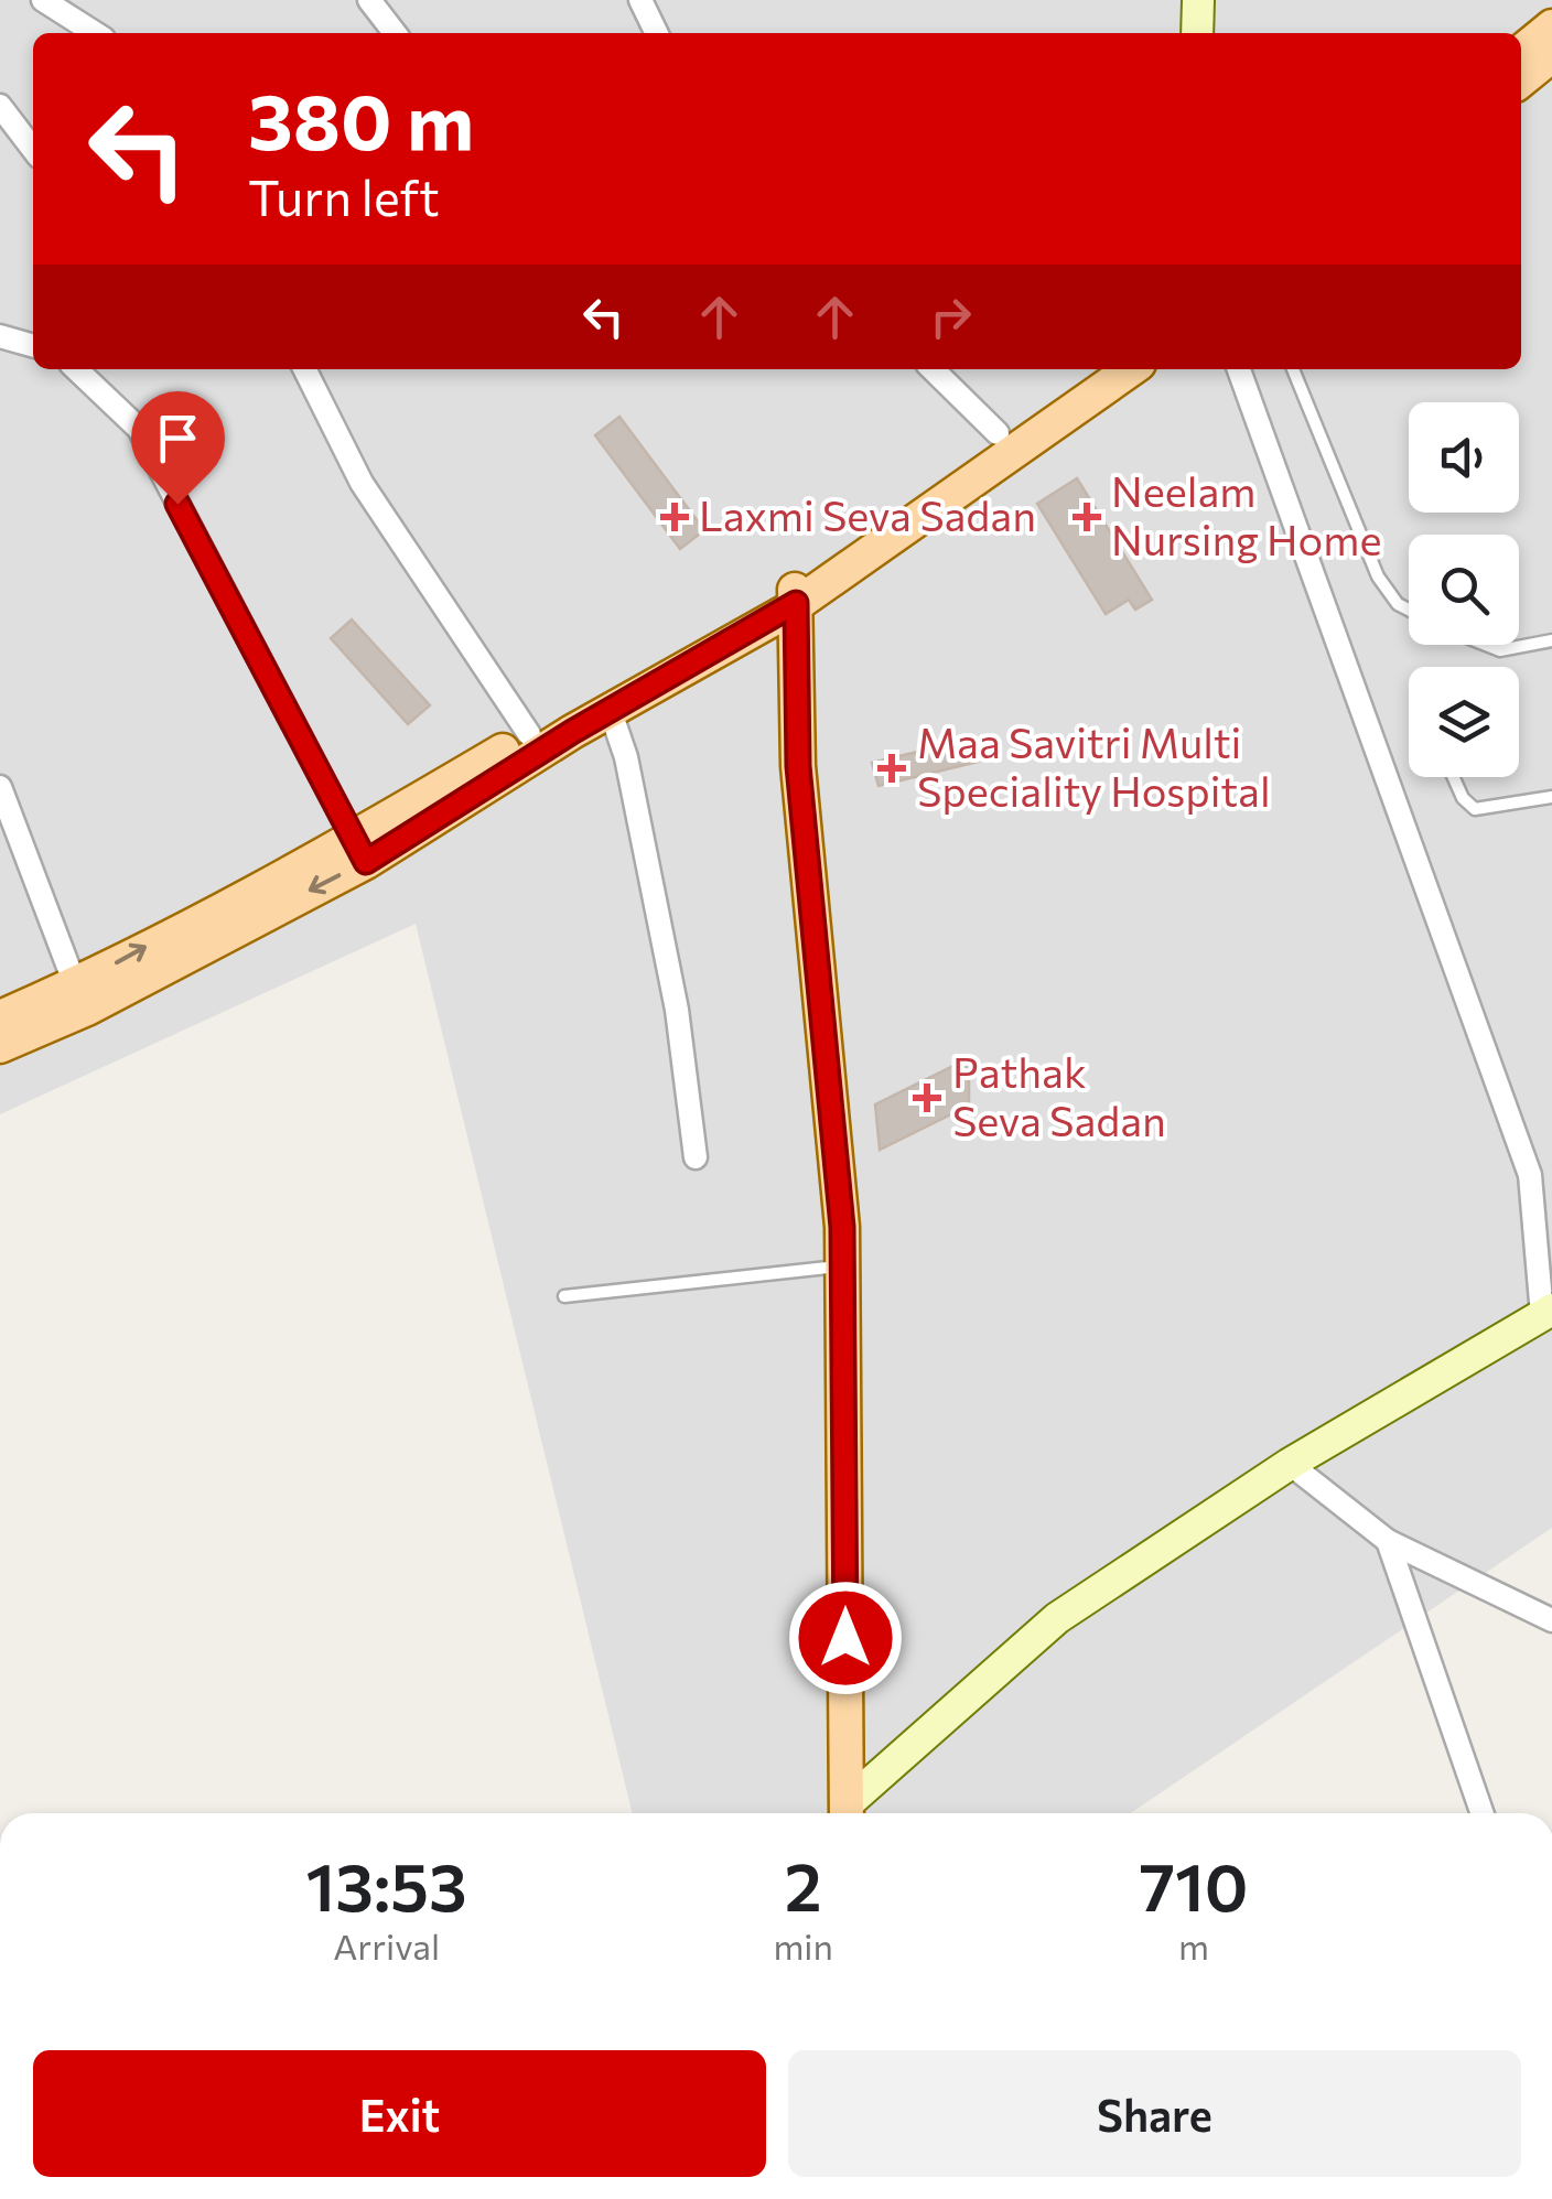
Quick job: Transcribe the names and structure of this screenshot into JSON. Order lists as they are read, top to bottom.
{
  "places": {
    "health": [
      "Laxmi Seva Sadan",
      "Neelam Nursing Home",
      "Maa Savitri Multi Speciality Hospital",
      "Pathak Seva Sadan"
    ]
  },
  "page": {
    "turn": ["380 m", "Turn left"],
    "eta": [
      "13:53",
      "Arrival",
      "2",
      "min",
      "710",
      "m"
    ],
    "buttons": ["Exit", "Share"]
  }
}
